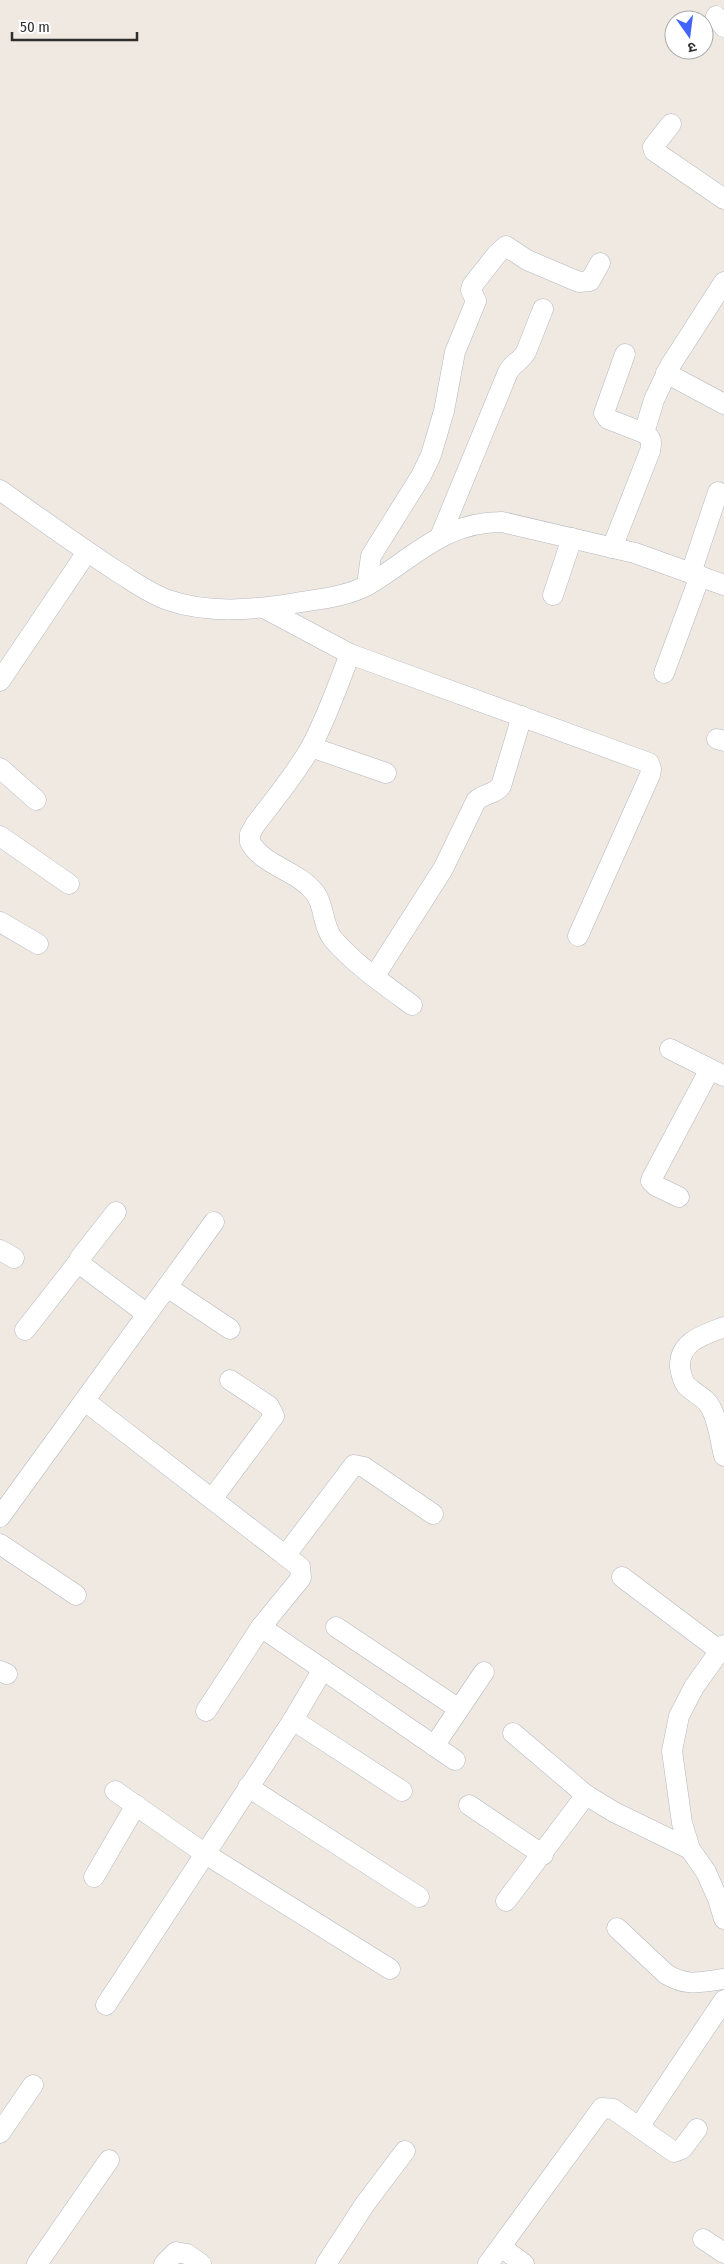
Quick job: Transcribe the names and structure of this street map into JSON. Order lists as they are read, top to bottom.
{
  "scale_bar": "50 m",
  "north": "bottom"
}
